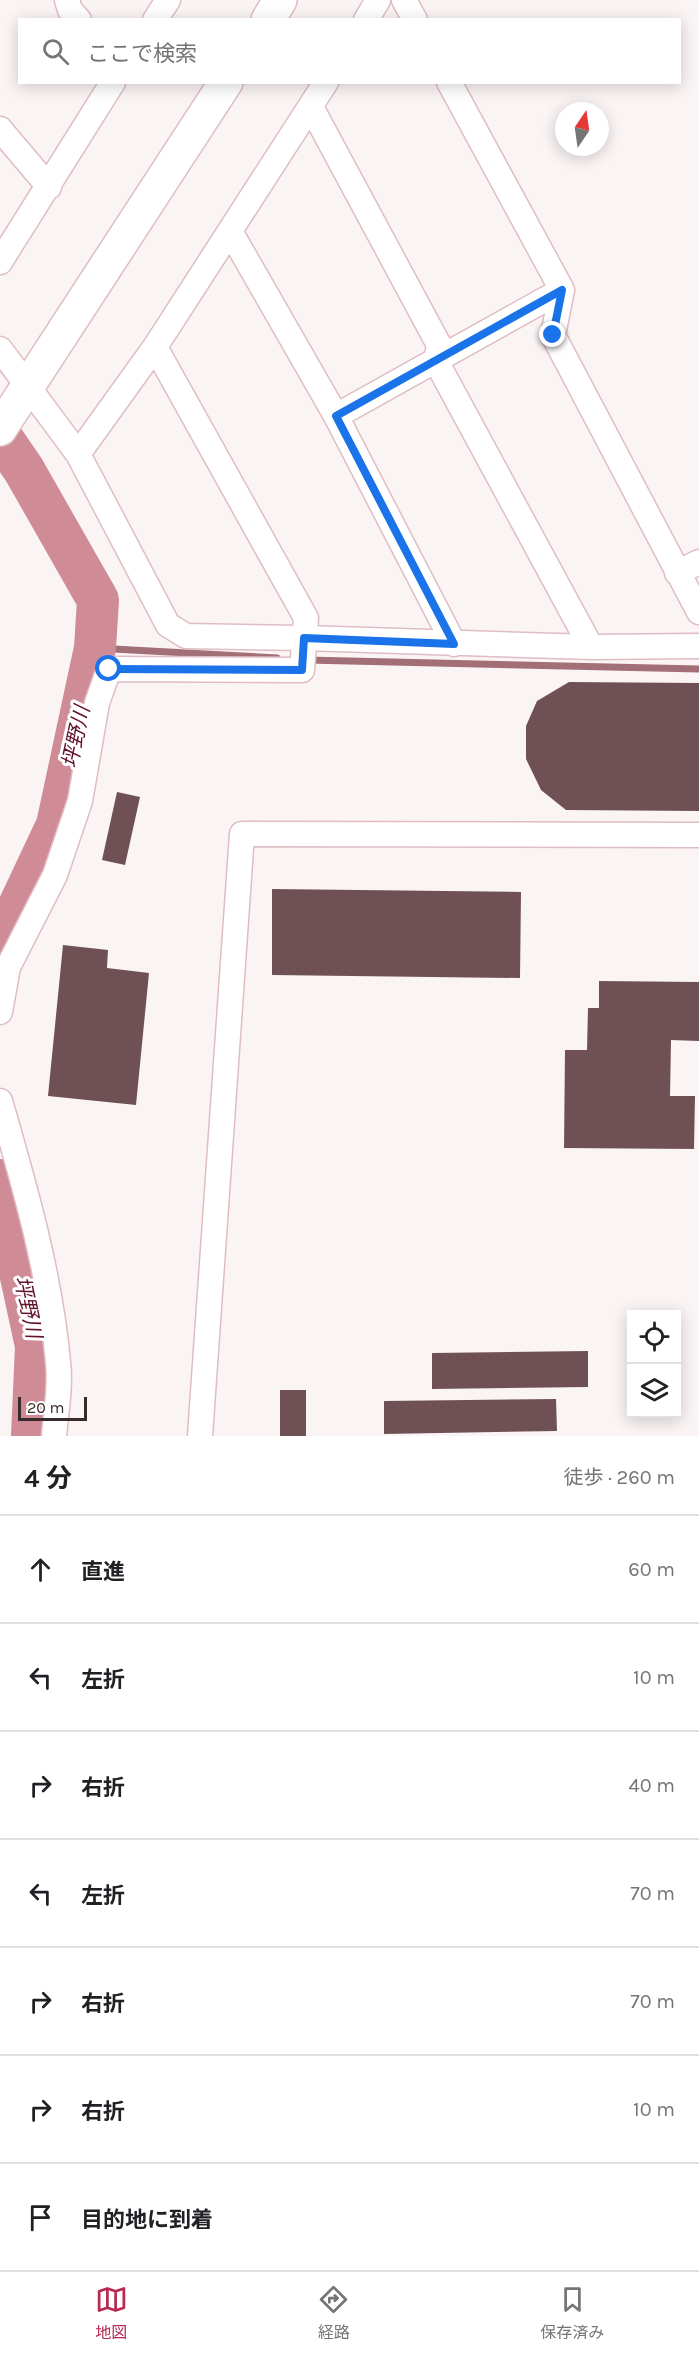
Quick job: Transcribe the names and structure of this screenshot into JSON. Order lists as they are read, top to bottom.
{
  "water": ["坪野川"],
  "scale_bar": "20 m",
  "north": "top",
  "page": {
    "search": "ここで検索",
    "scale": "20 m",
    "heading": ["4 分", "徒歩 · 260 m"],
    "list": [
      ["直進", "60 m"],
      ["左折", "10 m"],
      ["右折", "40 m"],
      ["左折", "70 m"],
      ["右折", "70 m"],
      ["右折", "10 m"],
      "目的地に到着"
    ],
    "nav": ["地図", "経路", "保存済み"]
  }
}
